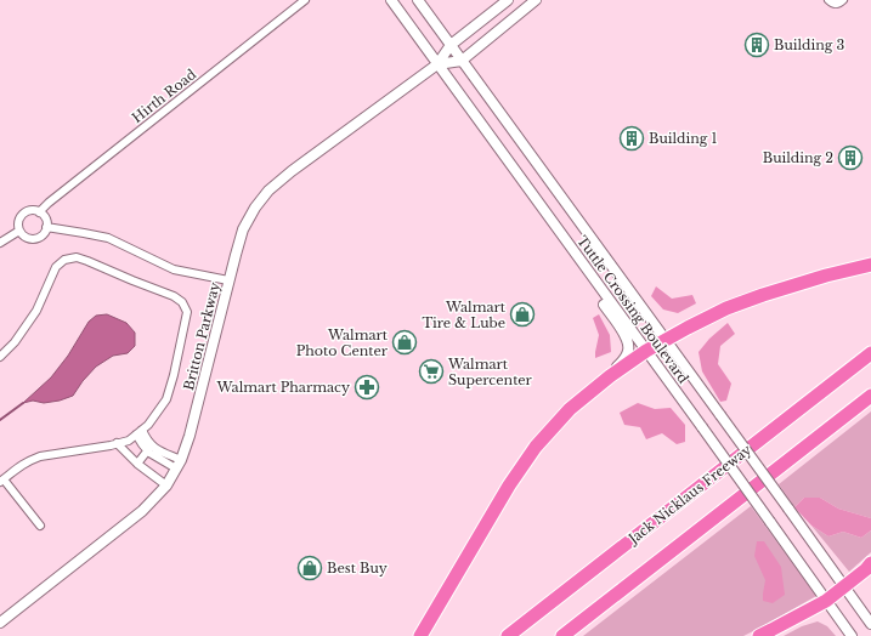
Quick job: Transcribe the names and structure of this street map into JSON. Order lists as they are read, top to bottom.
{
  "streets": {
    "highway": ["Jack Nicklaus Freeway"],
    "main road": ["Tuttle Crossing Boulevard", "Britton Parkway"],
    "street": ["Hirth Road"]
  },
  "crossings": [
    ["Tuttle Crossing Boulevard", "Britton Parkway"]
  ],
  "places": {
    "building": ["Building 3", "Building 1", "Building 2"],
    "shop": ["Walmart Tire & Lube", "Walmart Photo Center", "Best Buy"],
    "supermarket": ["Walmart Supercenter"],
    "pharmacy": ["Walmart Pharmacy"]
  }
}
